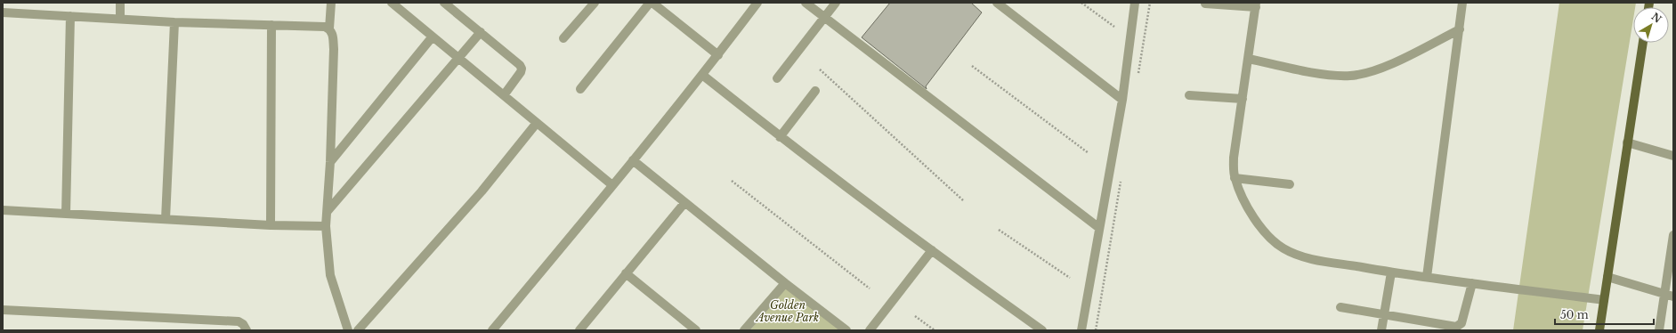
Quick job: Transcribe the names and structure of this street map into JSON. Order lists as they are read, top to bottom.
{
  "parks": ["Golden Avenue Park"],
  "scale_bar": "50 m",
  "north": "top right"
}
